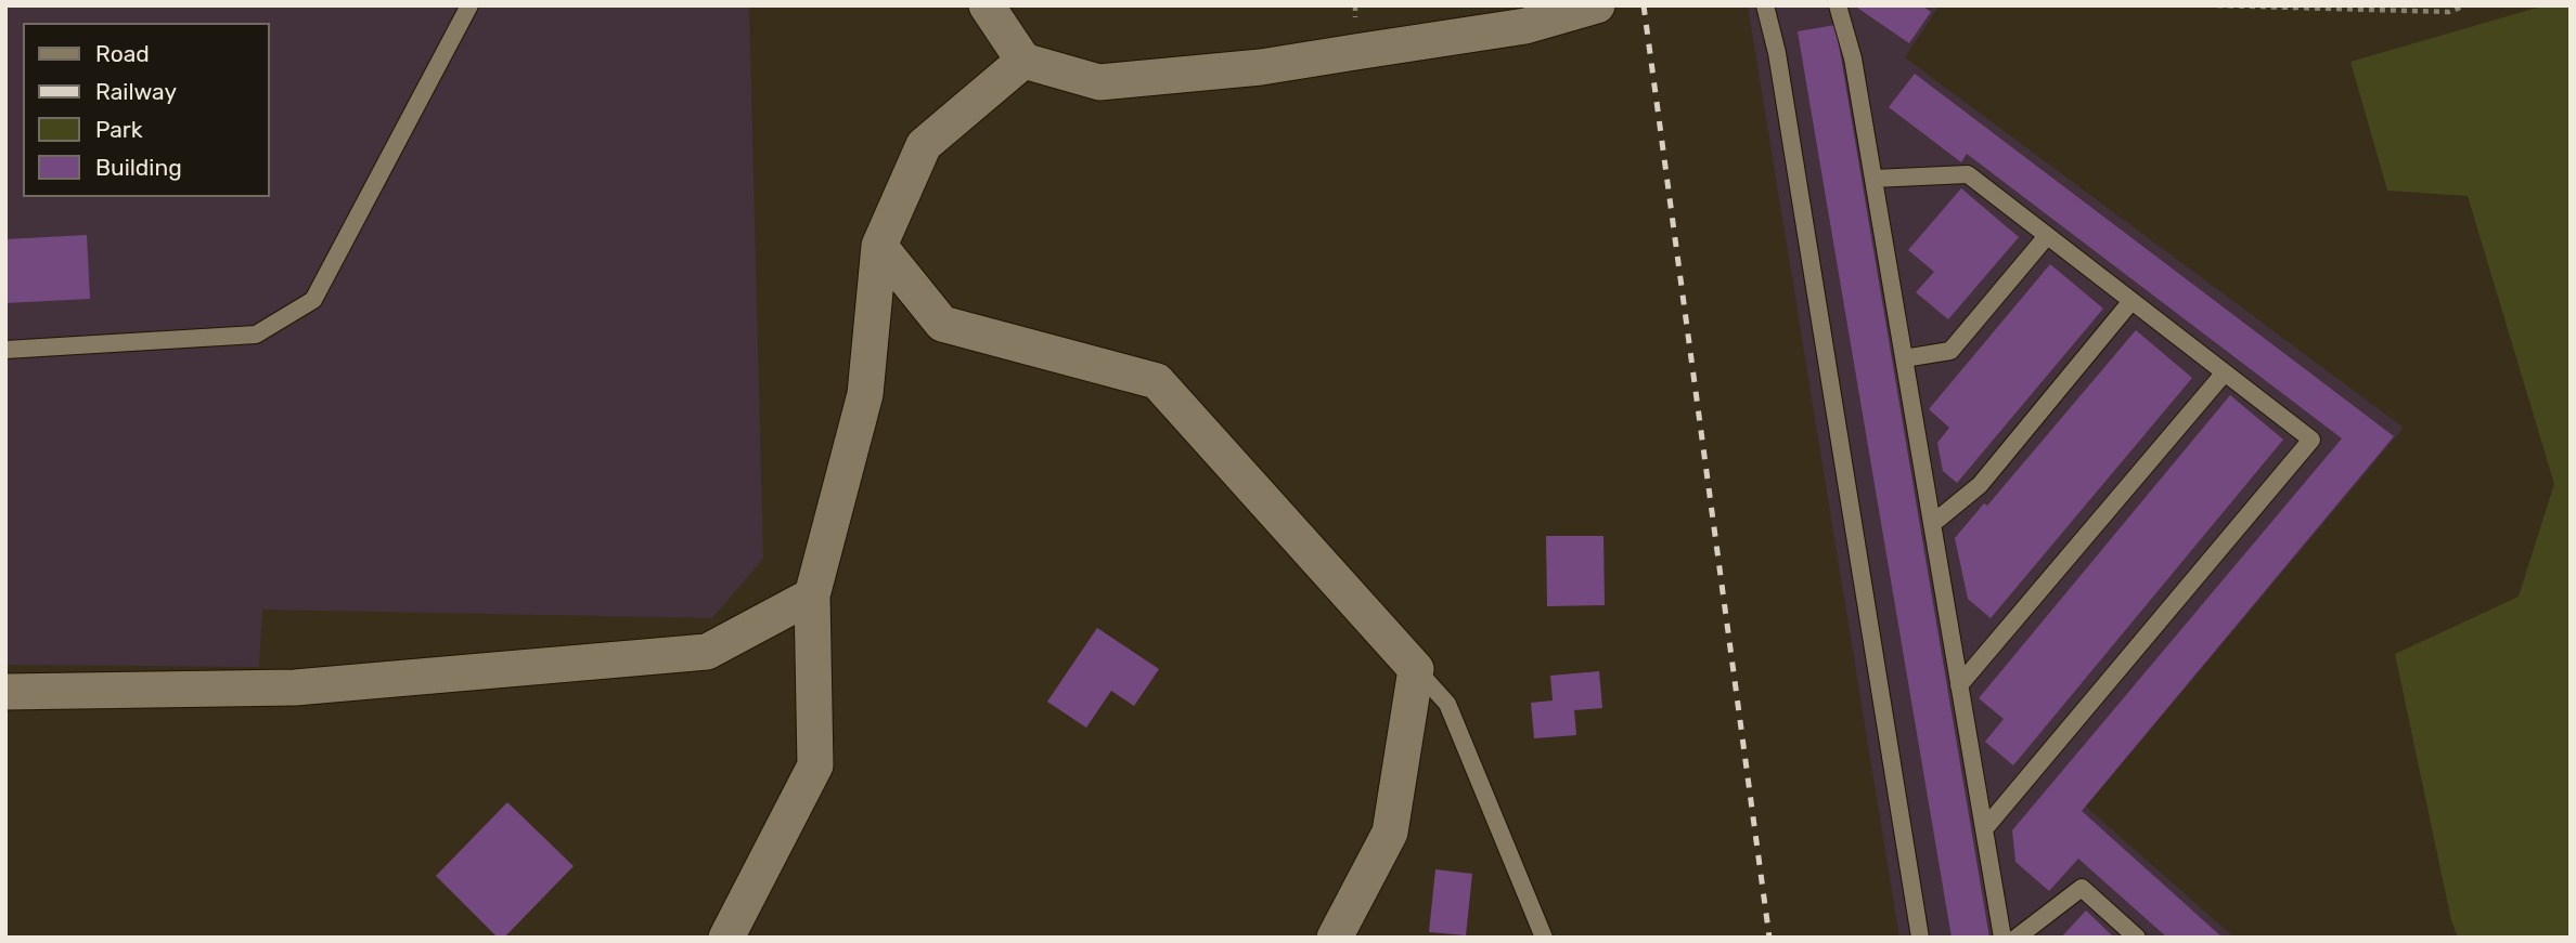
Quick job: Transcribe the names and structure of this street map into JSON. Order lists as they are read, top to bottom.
{
  "legend": [
    "Road",
    "Railway",
    "Park",
    "Building"
  ]
}
